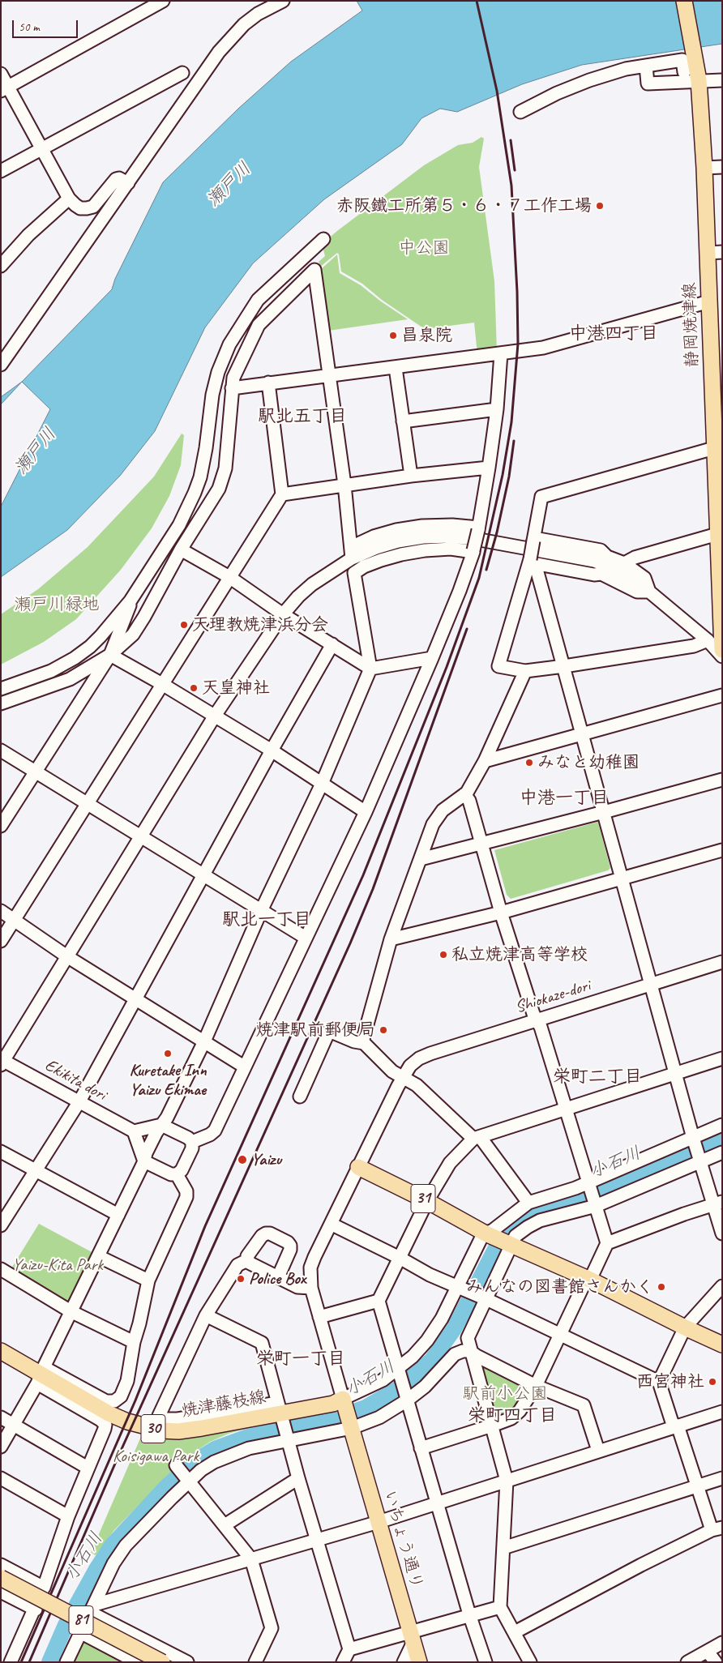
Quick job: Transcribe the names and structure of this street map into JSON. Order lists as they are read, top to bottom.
{
  "streets": {
    "main road": [
      "静岡焼津線",
      "31",
      "焼津藤枝線",
      "30",
      "いちょう通り",
      "81"
    ],
    "street": ["Shiokaze-dori", "Ekikita dori"]
  },
  "crossings": [
    ["Shiokaze-dori", "31"],
    ["Shiokaze-dori", "焼津藤枝線"],
    ["Shiokaze-dori", "いちょう通り"],
    ["焼津藤枝線", "いちょう通り"]
  ],
  "districts": [
    "中港四丁目",
    "駅北五丁目",
    "中港一丁目",
    "駅北一丁目",
    "栄町二丁目",
    "栄町一丁目",
    "栄町四丁目"
  ],
  "water": ["瀬戸川", "小石川"],
  "parks": [
    "中公園",
    "瀬戸川緑地",
    "Yaizu-Kita Park",
    "駅前小公園",
    "Koisigawa Park"
  ],
  "places": [
    "赤阪鐵工所第５・６・７工作工場",
    "昌泉院",
    "天理教焼津浜分会",
    "天皇神社",
    "みなと幼稚園",
    "私立焼津高等学校",
    "焼津駅前郵便局",
    "Kuretake Inn Yaizu Ekimae",
    "Yaizu",
    "Police Box",
    "みんなの図書館さんかく",
    "西宮神社"
  ],
  "scale_bar": "50 m"
}
